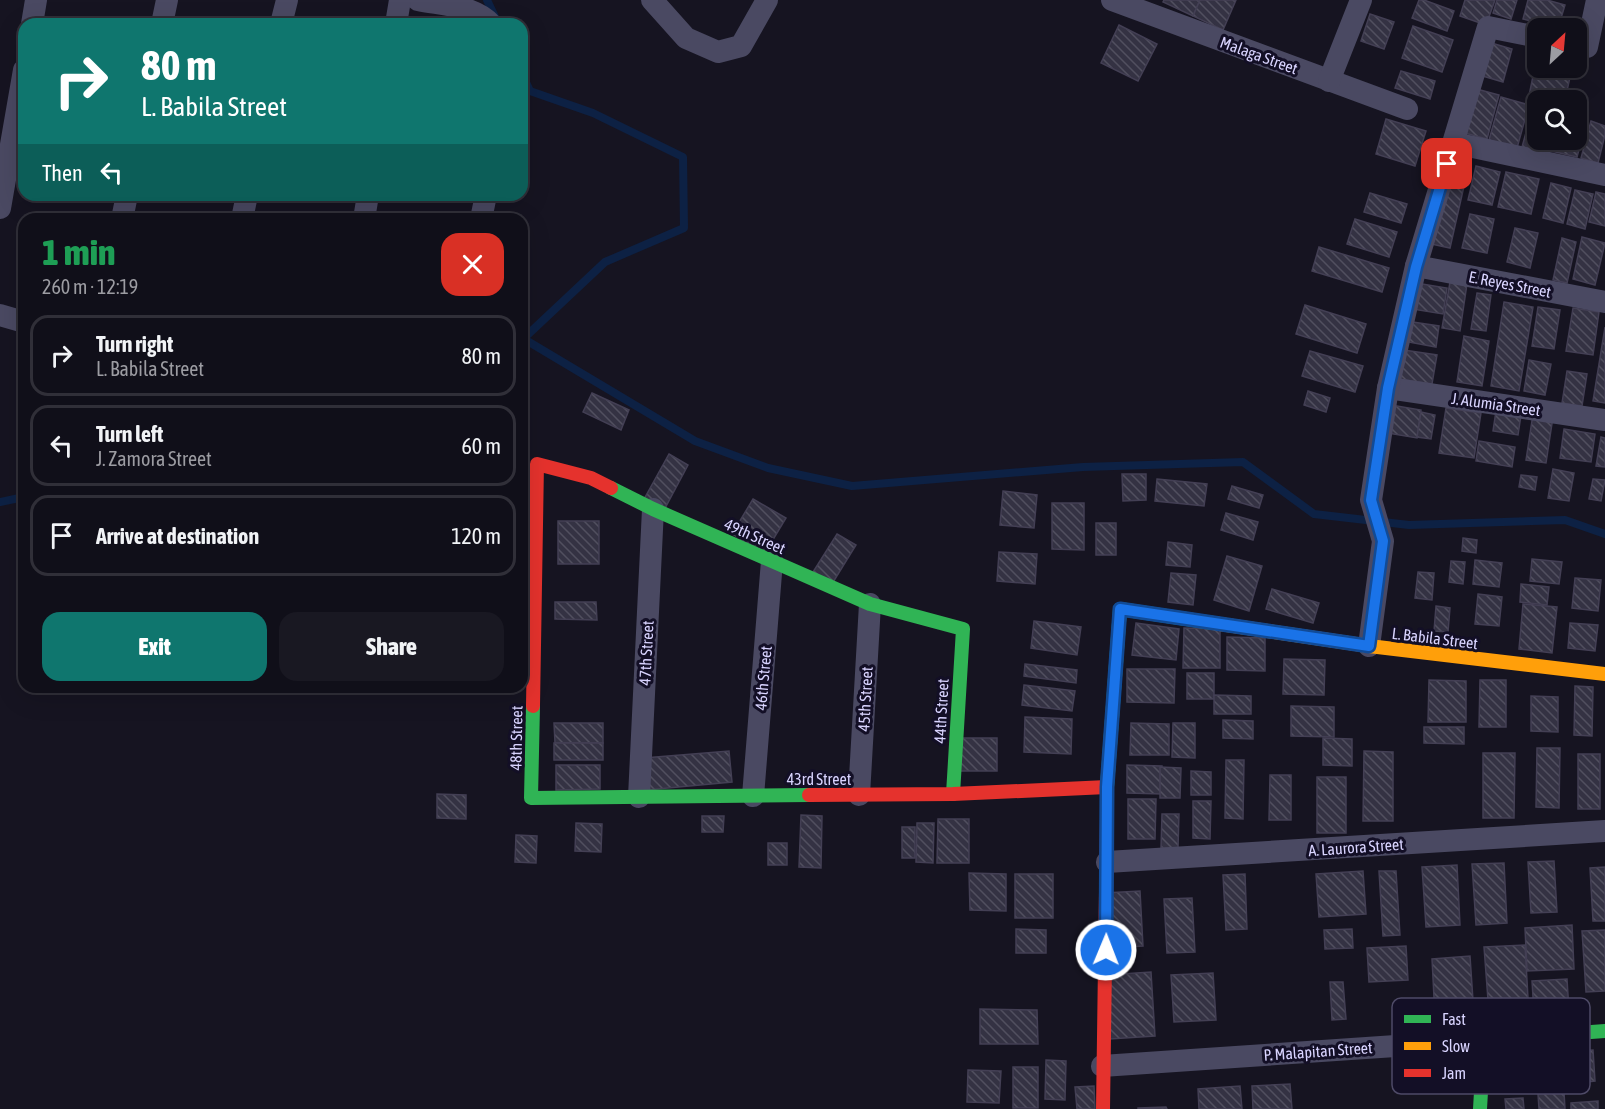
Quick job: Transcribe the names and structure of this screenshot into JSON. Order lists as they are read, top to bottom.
{
  "streets": {
    "street": [
      "Malaga Street",
      "E. Reyes Street",
      "J. Alumia Street",
      "49th Street",
      "L. Babila Street",
      "47th Street",
      "46th Street",
      "45th Street",
      "44th Street",
      "48th Street",
      "43rd Street",
      "A. Laurora Street",
      "P. Malapitan Street"
    ]
  },
  "crossings": [
    ["49th Street", "47th Street"],
    ["49th Street", "46th Street"],
    ["49th Street", "45th Street"],
    ["49th Street", "44th Street"],
    ["49th Street", "48th Street"],
    ["L. Babila Street", "43rd Street"],
    ["47th Street", "43rd Street"],
    ["46th Street", "43rd Street"],
    ["45th Street", "43rd Street"],
    ["44th Street", "43rd Street"],
    ["48th Street", "43rd Street"]
  ],
  "legend": ["Fast", "Slow", "Jam"],
  "north": "top right",
  "page": {
    "turn": ["80 m", "L. Babila Street"],
    "then": "Then",
    "heading": ["1 min", "260 m · 12:19"],
    "list": [
      {
        "name": "Turn right",
        "note": "L. Babila Street",
        "value": "80 m"
      },
      {
        "name": "Turn left",
        "note": "J. Zamora Street",
        "value": "60 m"
      },
      {
        "name": "Arrive at destination",
        "value": "120 m"
      }
    ],
    "buttons": ["Exit", "Share"]
  }
}
